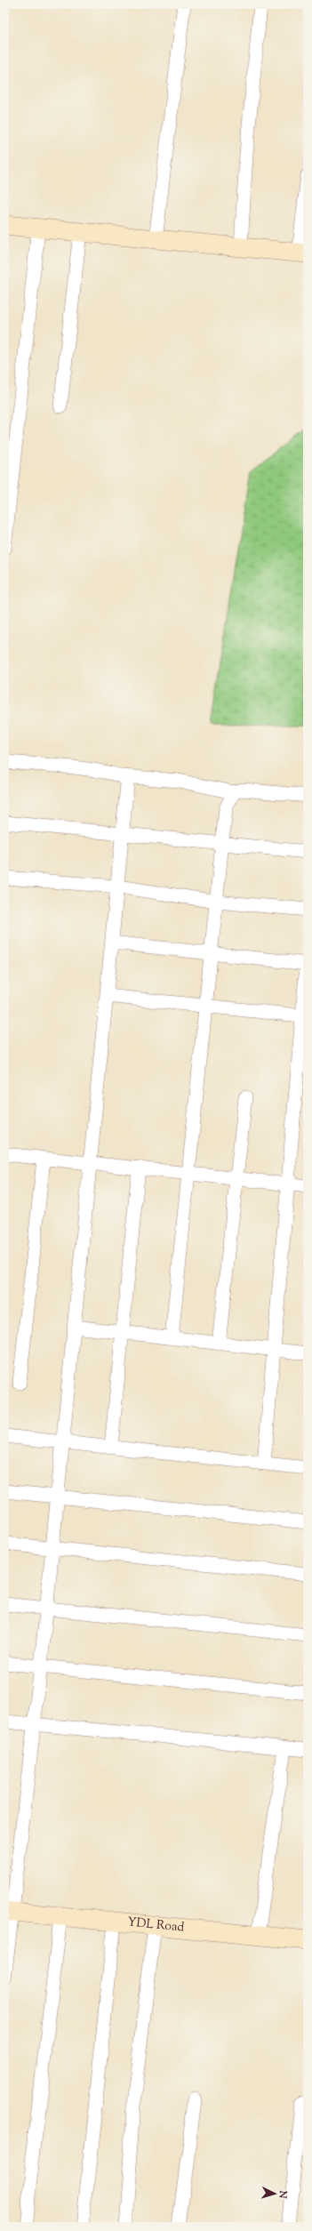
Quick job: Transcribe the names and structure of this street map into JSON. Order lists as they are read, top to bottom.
{
  "streets": {
    "street": ["YDL Road"]
  },
  "north": "right"
}
